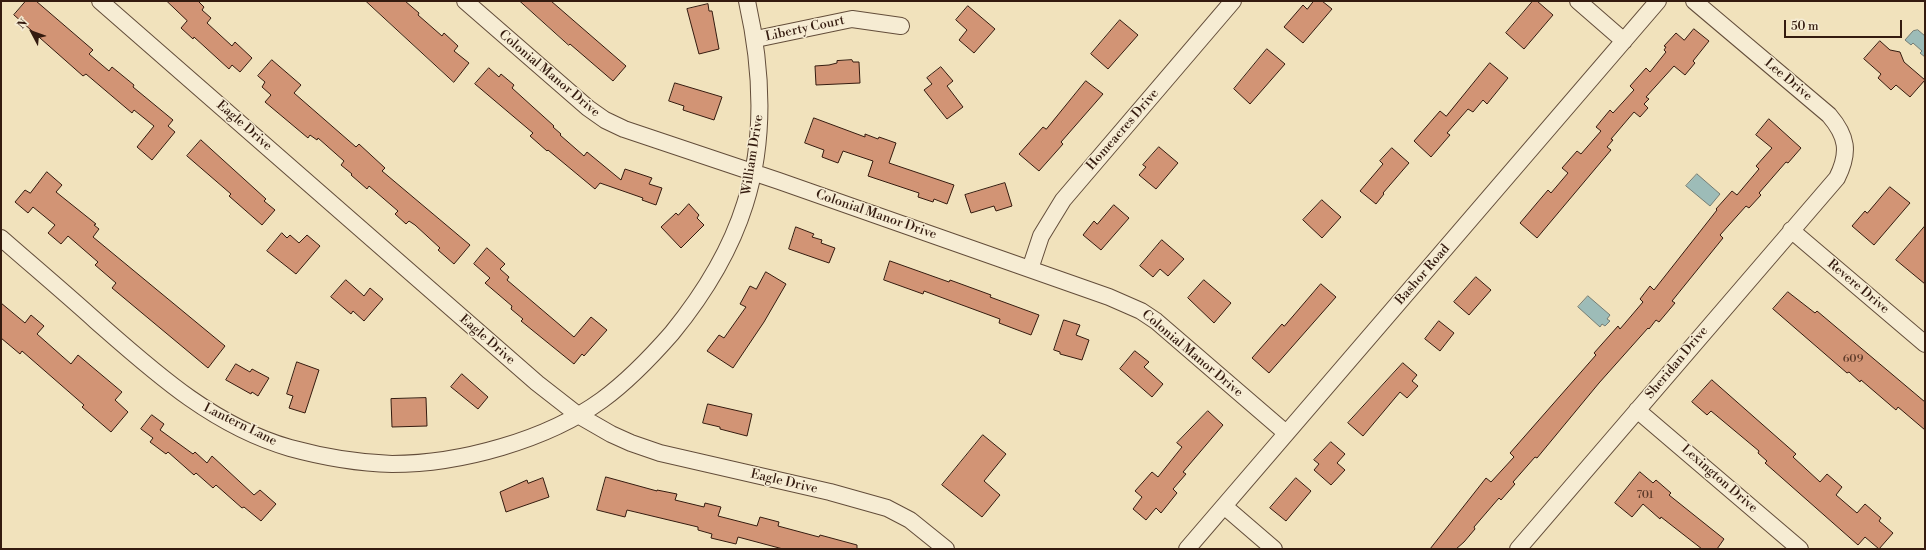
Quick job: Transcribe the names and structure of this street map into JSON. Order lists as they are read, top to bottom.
{
  "streets": {
    "street": [
      "Liberty Court",
      "Colonial Manor Drive",
      "Lee Drive",
      "Eagle Drive",
      "Homeacres Drive",
      "William Drive",
      "Bashor Road",
      "Revere Drive",
      "Sheridan Drive",
      "Lantern Lane",
      "Lexington Drive"
    ]
  },
  "crossings": [
    ["Liberty Court", "William Drive"],
    ["Colonial Manor Drive", "Homeacres Drive"],
    ["Colonial Manor Drive", "William Drive"],
    ["Colonial Manor Drive", "Bashor Road"],
    ["Lee Drive", "Sheridan Drive"],
    ["Eagle Drive", "William Drive"],
    ["Eagle Drive", "Lantern Lane"],
    ["William Drive", "Lantern Lane"],
    ["Revere Drive", "Sheridan Drive"],
    ["Sheridan Drive", "Lexington Drive"]
  ],
  "house_numbers": ["609", "701"],
  "scale_bar": "50 m",
  "north": "top left"
}
